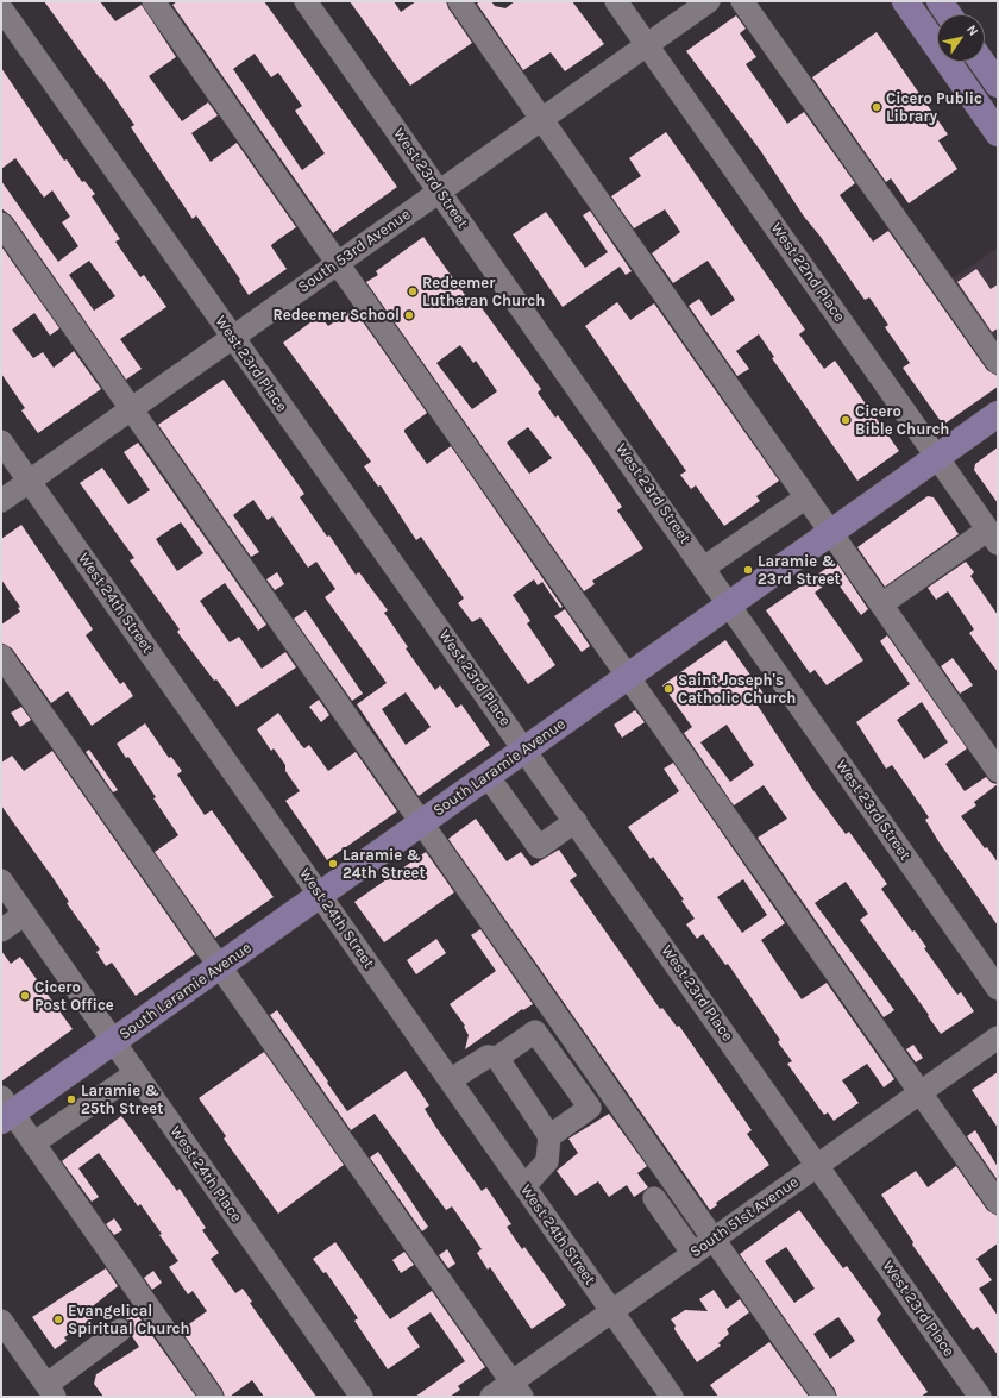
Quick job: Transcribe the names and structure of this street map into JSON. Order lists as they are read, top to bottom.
{
  "streets": {
    "main road": ["South Laramie Avenue"],
    "street": [
      "West 23rd Street",
      "South 53rd Avenue",
      "West 22nd Place",
      "West 23rd Place",
      "West 24th Street",
      "West 24th Place",
      "South 51st Avenue"
    ]
  },
  "crossings": [
    ["West 23rd Street", "South 53rd Avenue"],
    ["West 23rd Street", "South Laramie Avenue"],
    ["South 53rd Avenue", "West 22nd Place"],
    ["South 53rd Avenue", "West 23rd Place"],
    ["South 53rd Avenue", "West 24th Street"],
    ["West 22nd Place", "South Laramie Avenue"],
    ["West 23rd Place", "South Laramie Avenue"],
    ["West 23rd Place", "South 51st Avenue"],
    ["West 24th Street", "South Laramie Avenue"],
    ["West 24th Street", "South 51st Avenue"],
    ["South Laramie Avenue", "West 24th Place"]
  ],
  "places": [
    "Cicero Public Library",
    "Redeemer Lutheran Church",
    "Redeemer School",
    "Cicero Bible Church",
    "Laramie & 23rd Street",
    "Saint Joseph's Catholic Church",
    "Laramie & 24th Street",
    "Cicero Post Office",
    "Laramie & 25th Street",
    "Evangelical Spiritual Church"
  ],
  "north": "top right"
}
